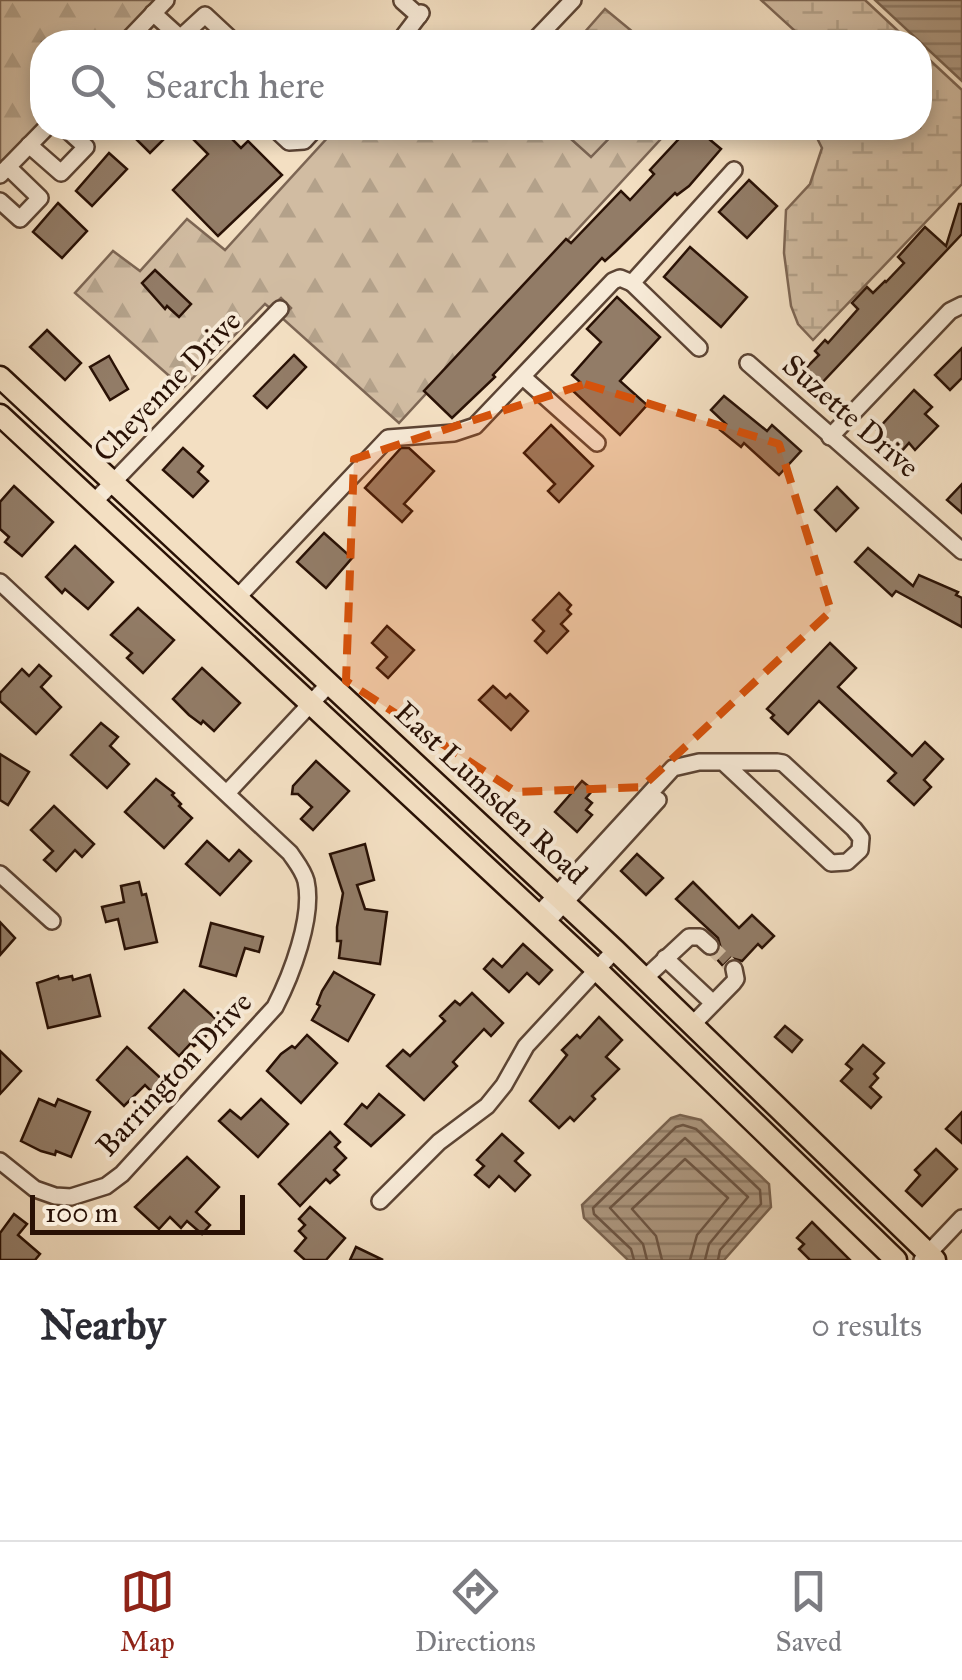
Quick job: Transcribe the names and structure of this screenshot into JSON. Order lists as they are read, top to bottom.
{
  "streets": {
    "main road": ["East Lumsden Road"],
    "street": ["Cheyenne Drive", "Suzette Drive", "Barrington Drive"]
  },
  "crossings": [
    ["Cheyenne Drive", "East Lumsden Road"]
  ],
  "scale_bar": "100 m",
  "page": {
    "search": "Search here",
    "scale": "100 m",
    "heading": ["Nearby", "0 results"],
    "nav": ["Map", "Directions", "Saved"]
  }
}
